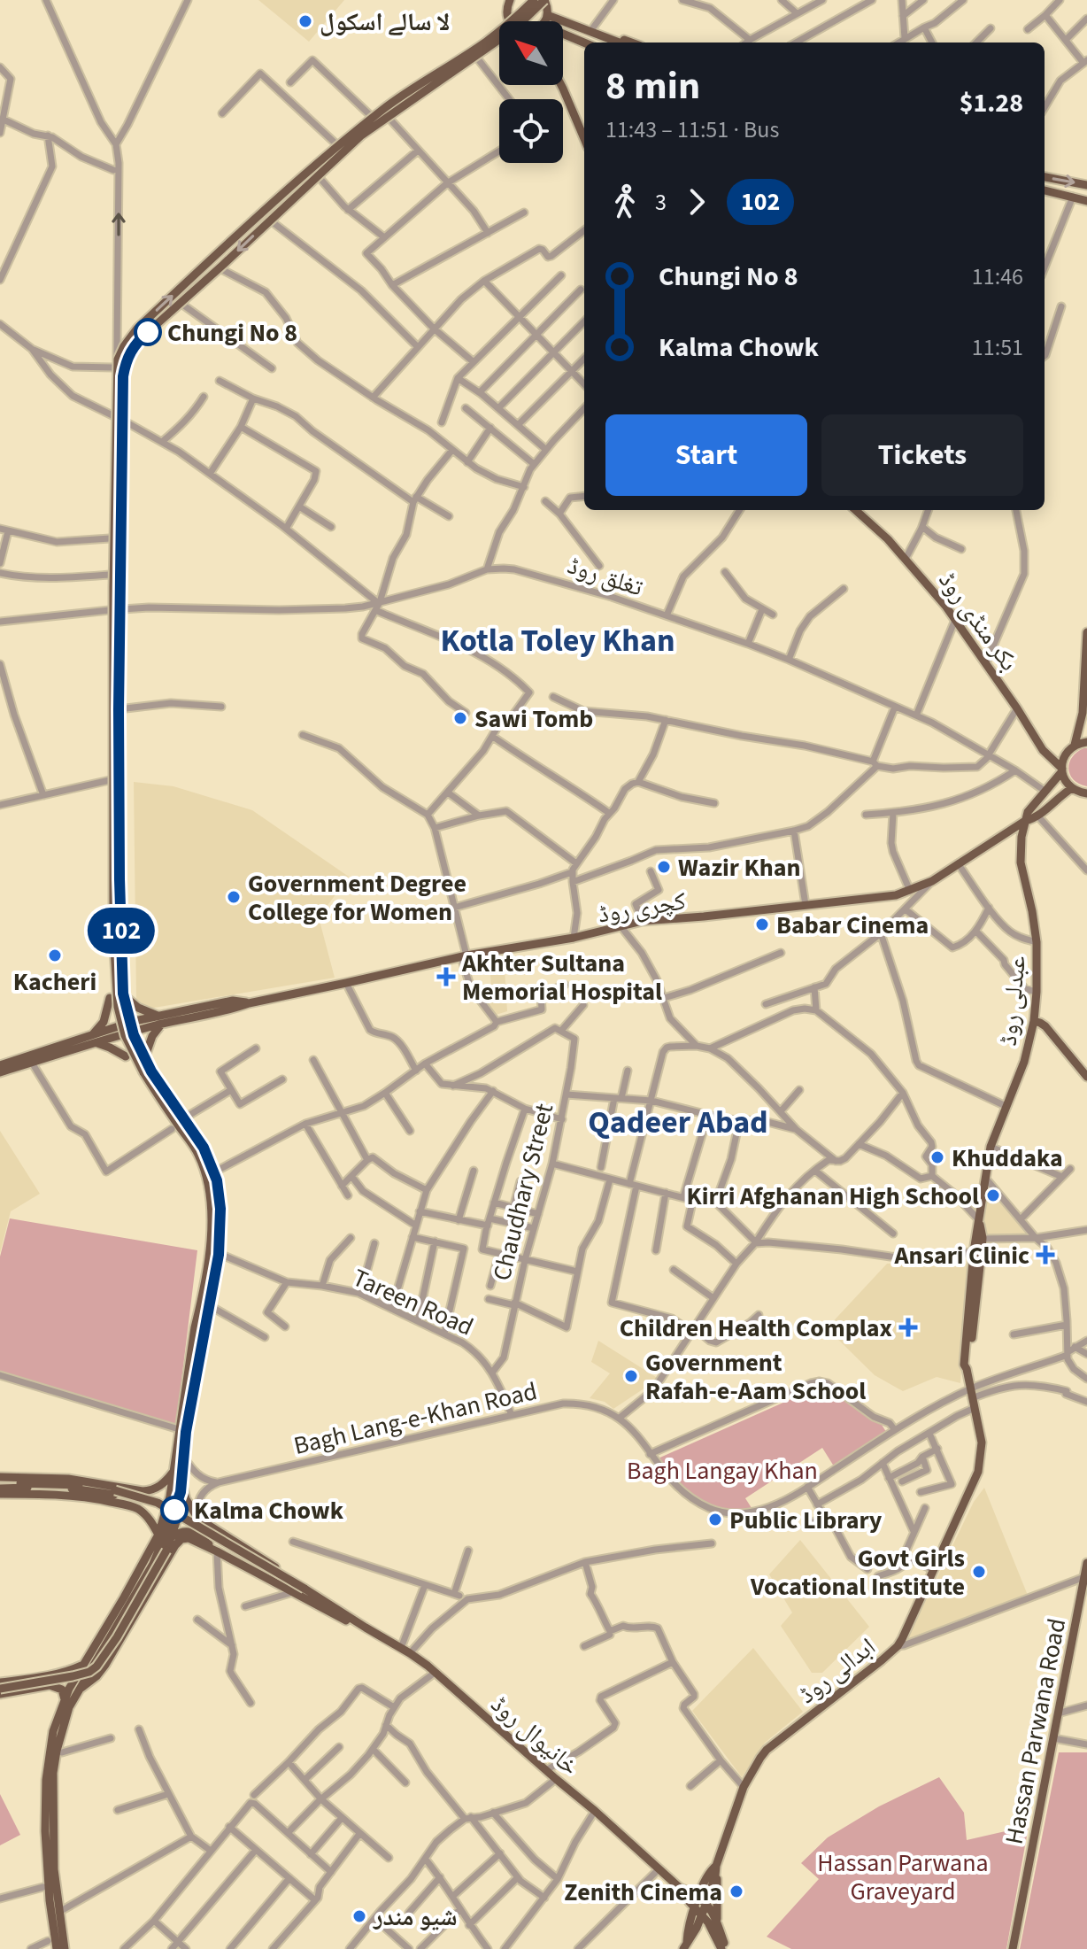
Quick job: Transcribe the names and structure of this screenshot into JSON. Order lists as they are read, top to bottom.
{
  "streets": {
    "main road": [
      "بکر منڈی روڈ",
      "کچری روڈ",
      "عبدلی روڈ",
      "ابدالی روڈ",
      "Hassan Parwana Road",
      "خانیوال روڈ"
    ],
    "street": [
      "تغلق روڈ",
      "Chaudhary Street",
      "Tareen Road",
      "Bagh Lang-e-Khan Road"
    ]
  },
  "crossings": [
    ["تغلق روڈ", "عبدلی روڈ"],
    ["بکر منڈی روڈ", "عبدلی روڈ"],
    ["کچری روڈ", "عبدلی روڈ"],
    ["عبدلی روڈ", "ابدالی روڈ"],
    ["Chaudhary Street", "Tareen Road"],
    ["Tareen Road", "Bagh Lang-e-Khan Road"]
  ],
  "districts": ["Kotla Toley Khan", "Qadeer Abad"],
  "parks": ["Bagh Langay Khan", "Hassan Parwana Graveyard"],
  "places": {
    "other": [
      "لا سالے اسکول",
      "Chungi No 8",
      "Sawi Tomb",
      "Wazir Khan",
      "Government Degree College for Women",
      "Babar Cinema",
      "Kacheri",
      "Khuddaka",
      "Kirri Afghanan High School",
      "Government Rafah-e-Aam School",
      "Kalma Chowk",
      "Public Library",
      "Govt Girls Vocational Institute",
      "Zenith Cinema",
      "شیو مندر"
    ],
    "health": ["Akhter Sultana Memorial Hospital", "Ansari Clinic", "Children Health Complax"]
  },
  "lines": ["bus line 102"],
  "north": "top left",
  "page": {
    "on_map": "102",
    "heading": ["8 min", "11:43 – 11:51 · Bus", "$1.28"],
    "legs": ["3", "102"],
    "list": [
      {
        "name": "Chungi No 8",
        "value": "11:46"
      },
      {
        "name": "Kalma Chowk",
        "value": "11:51"
      }
    ],
    "buttons": ["Start", "Tickets"]
  }
}
